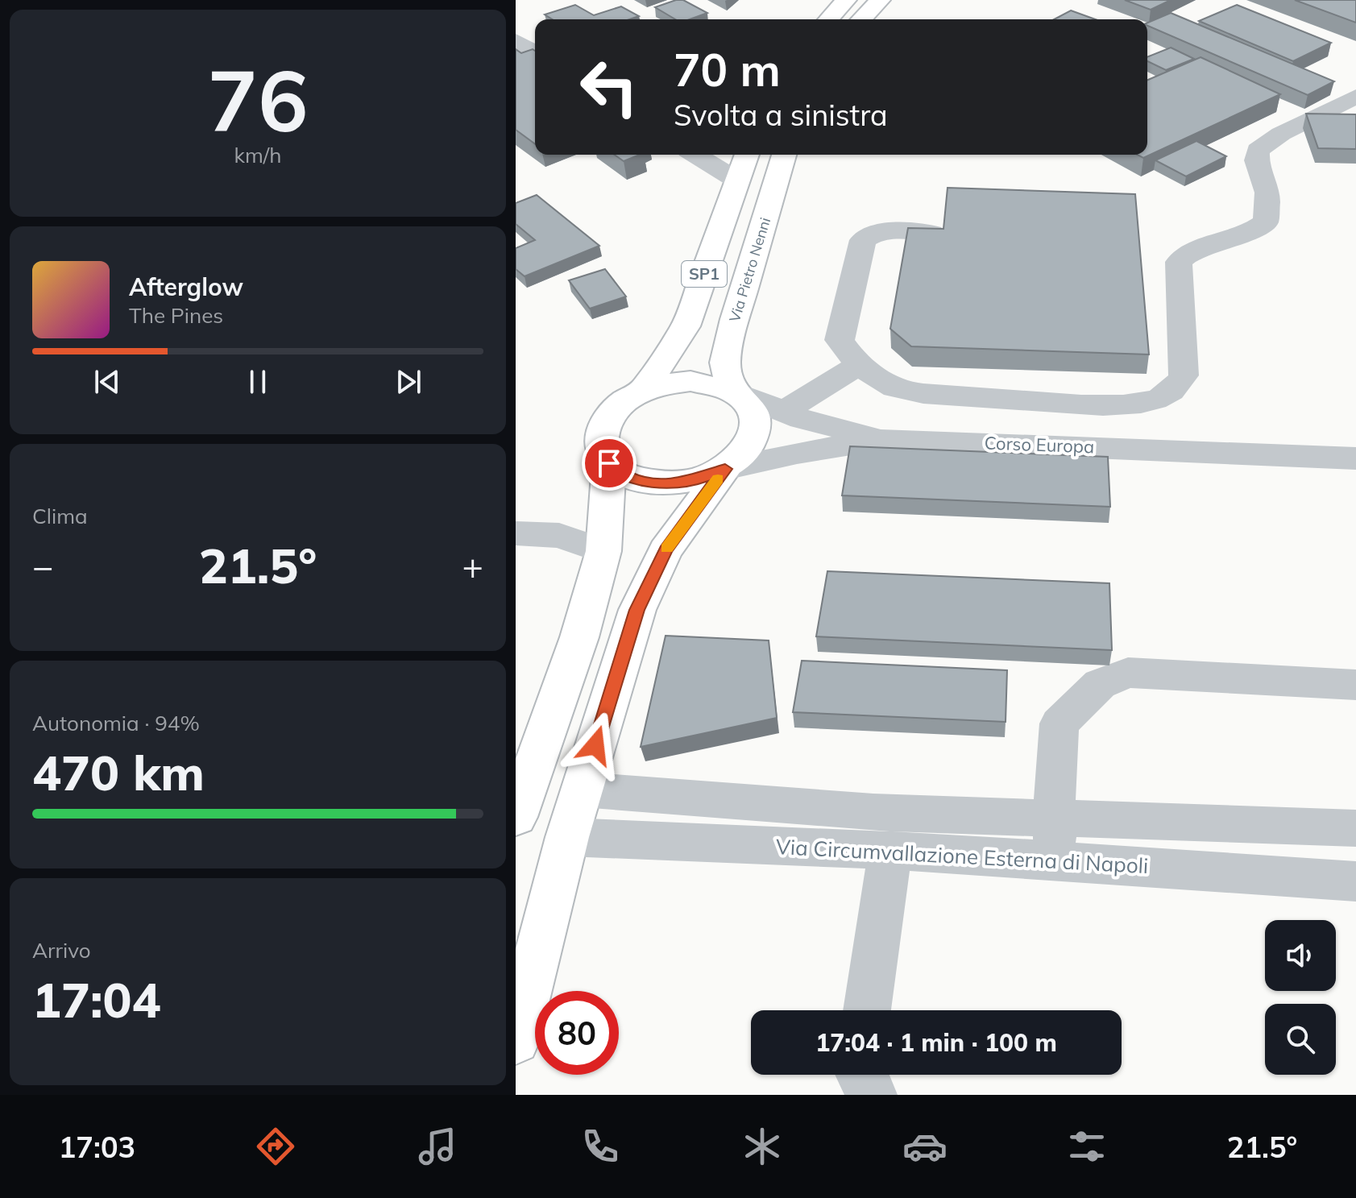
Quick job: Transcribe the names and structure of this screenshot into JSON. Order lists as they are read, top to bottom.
{
  "streets": {
    "main road": ["Via Pietro Nenni", "SP1"],
    "street": ["Corso Europa", "Via Circumvallazione Esterna di Napoli"]
  },
  "crossings": [
    ["Via Pietro Nenni", "SP1"],
    ["Via Pietro Nenni", "Corso Europa"],
    ["SP1", "Corso Europa"]
  ],
  "page": {
    "tile": [
      ["76", "km/h"],
      "Clima",
      ["Autonomia · 94%", "470 km"],
      ["Arrivo", "17:04"]
    ],
    "turn": ["70 m", "Svolta a sinistra"],
    "song": ["Afterglow", "The Pines"],
    "heat": ["−", "21.5°", "+"],
    "limit": "80",
    "trip": "17:04 · 1 min · 100 m",
    "tabs": ["17:03", "21.5°"]
  }
}
